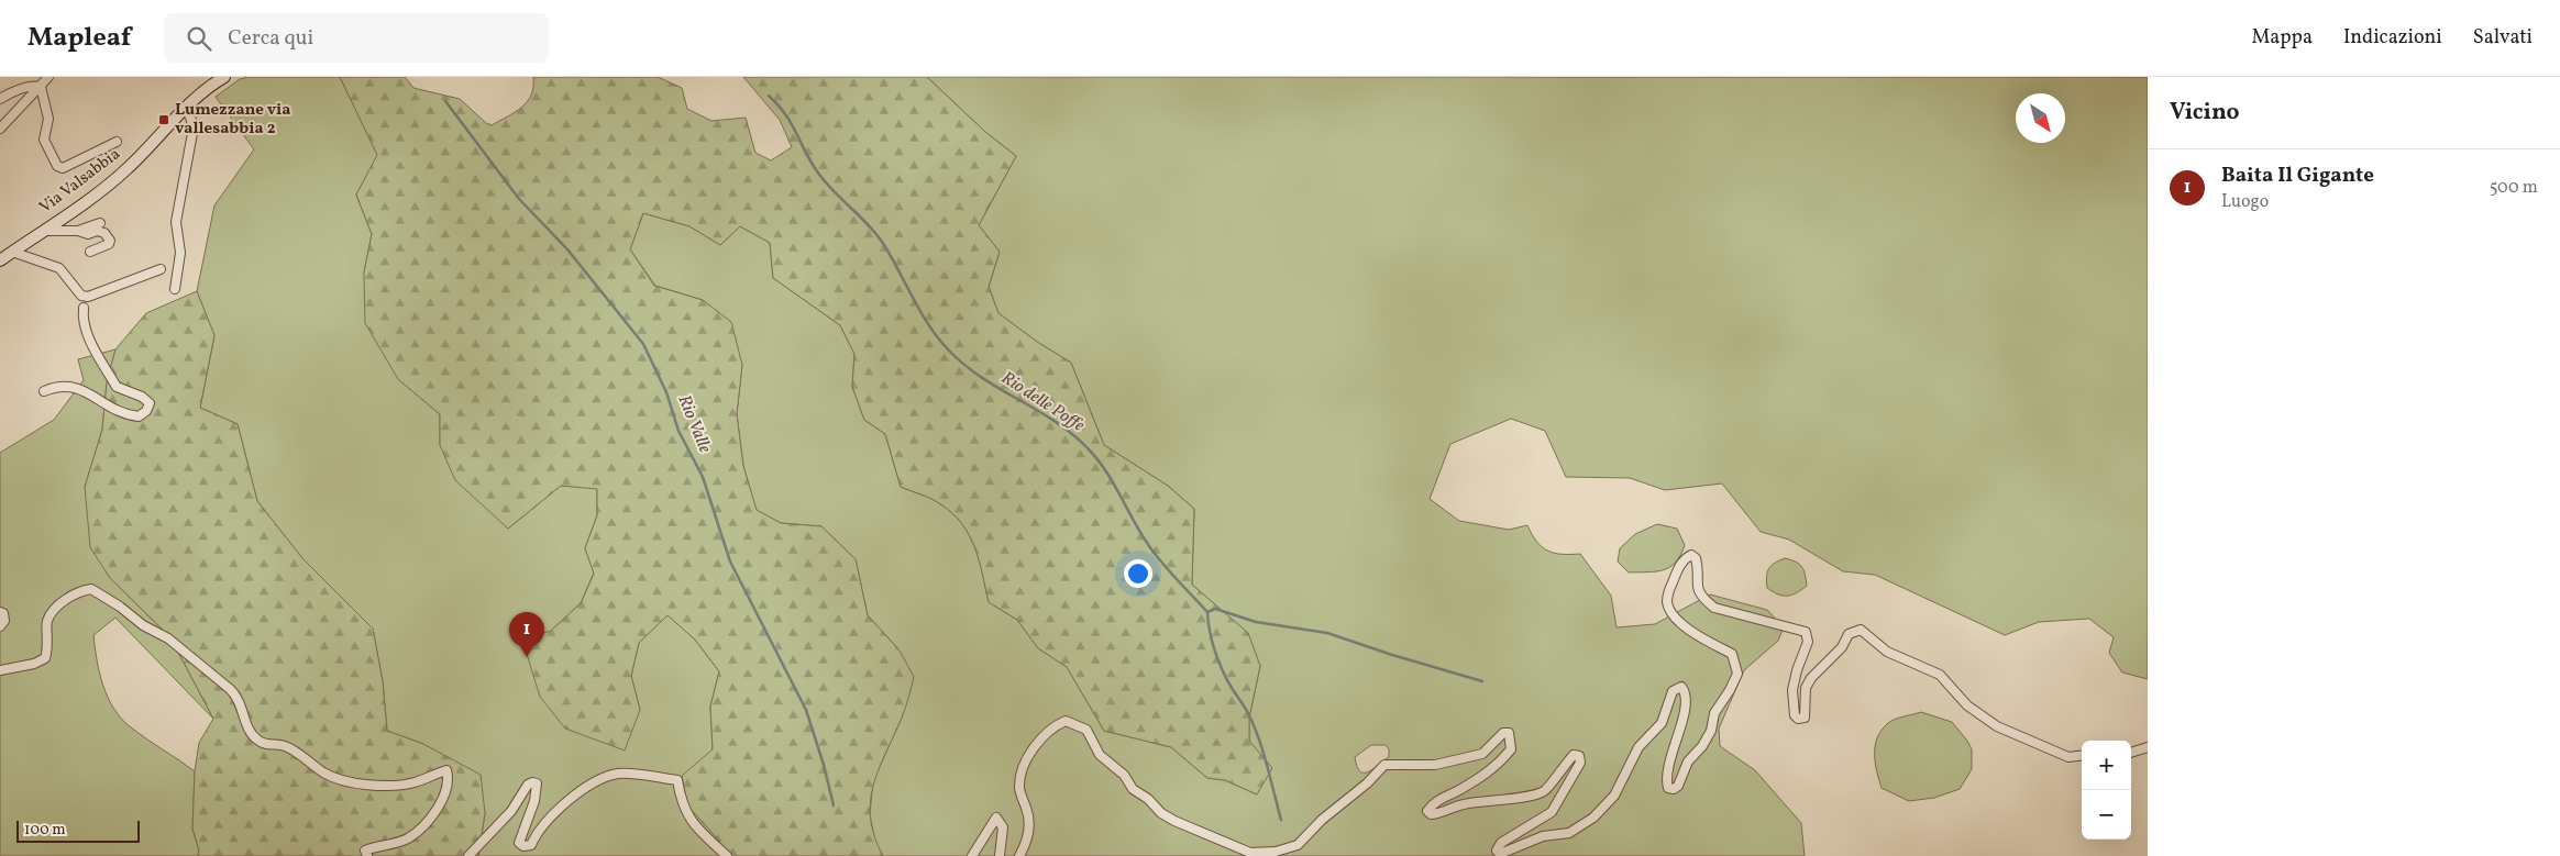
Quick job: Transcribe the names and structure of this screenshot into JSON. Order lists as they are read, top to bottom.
{
  "streets": {
    "main road": ["Via Valsabbia"]
  },
  "water": ["Rio delle Poffe", "Rio Valle"],
  "places": {
    "transit": ["Lumezzane via vallesabbia 2"]
  },
  "scale_bar": "100 m",
  "north": "bottom right",
  "page": {
    "header": "Mapleaf",
    "search": "Cerca qui",
    "nav": ["Mappa", "Indicazioni", "Salvati"],
    "heading": "Vicino",
    "list": [
      {
        "mark": "1",
        "name": "Baita Il Gigante",
        "note": "Luogo",
        "value": "500 m"
      }
    ],
    "pins": "1",
    "map_buttons": ["+", "−"],
    "scale": "100 m"
  }
}
